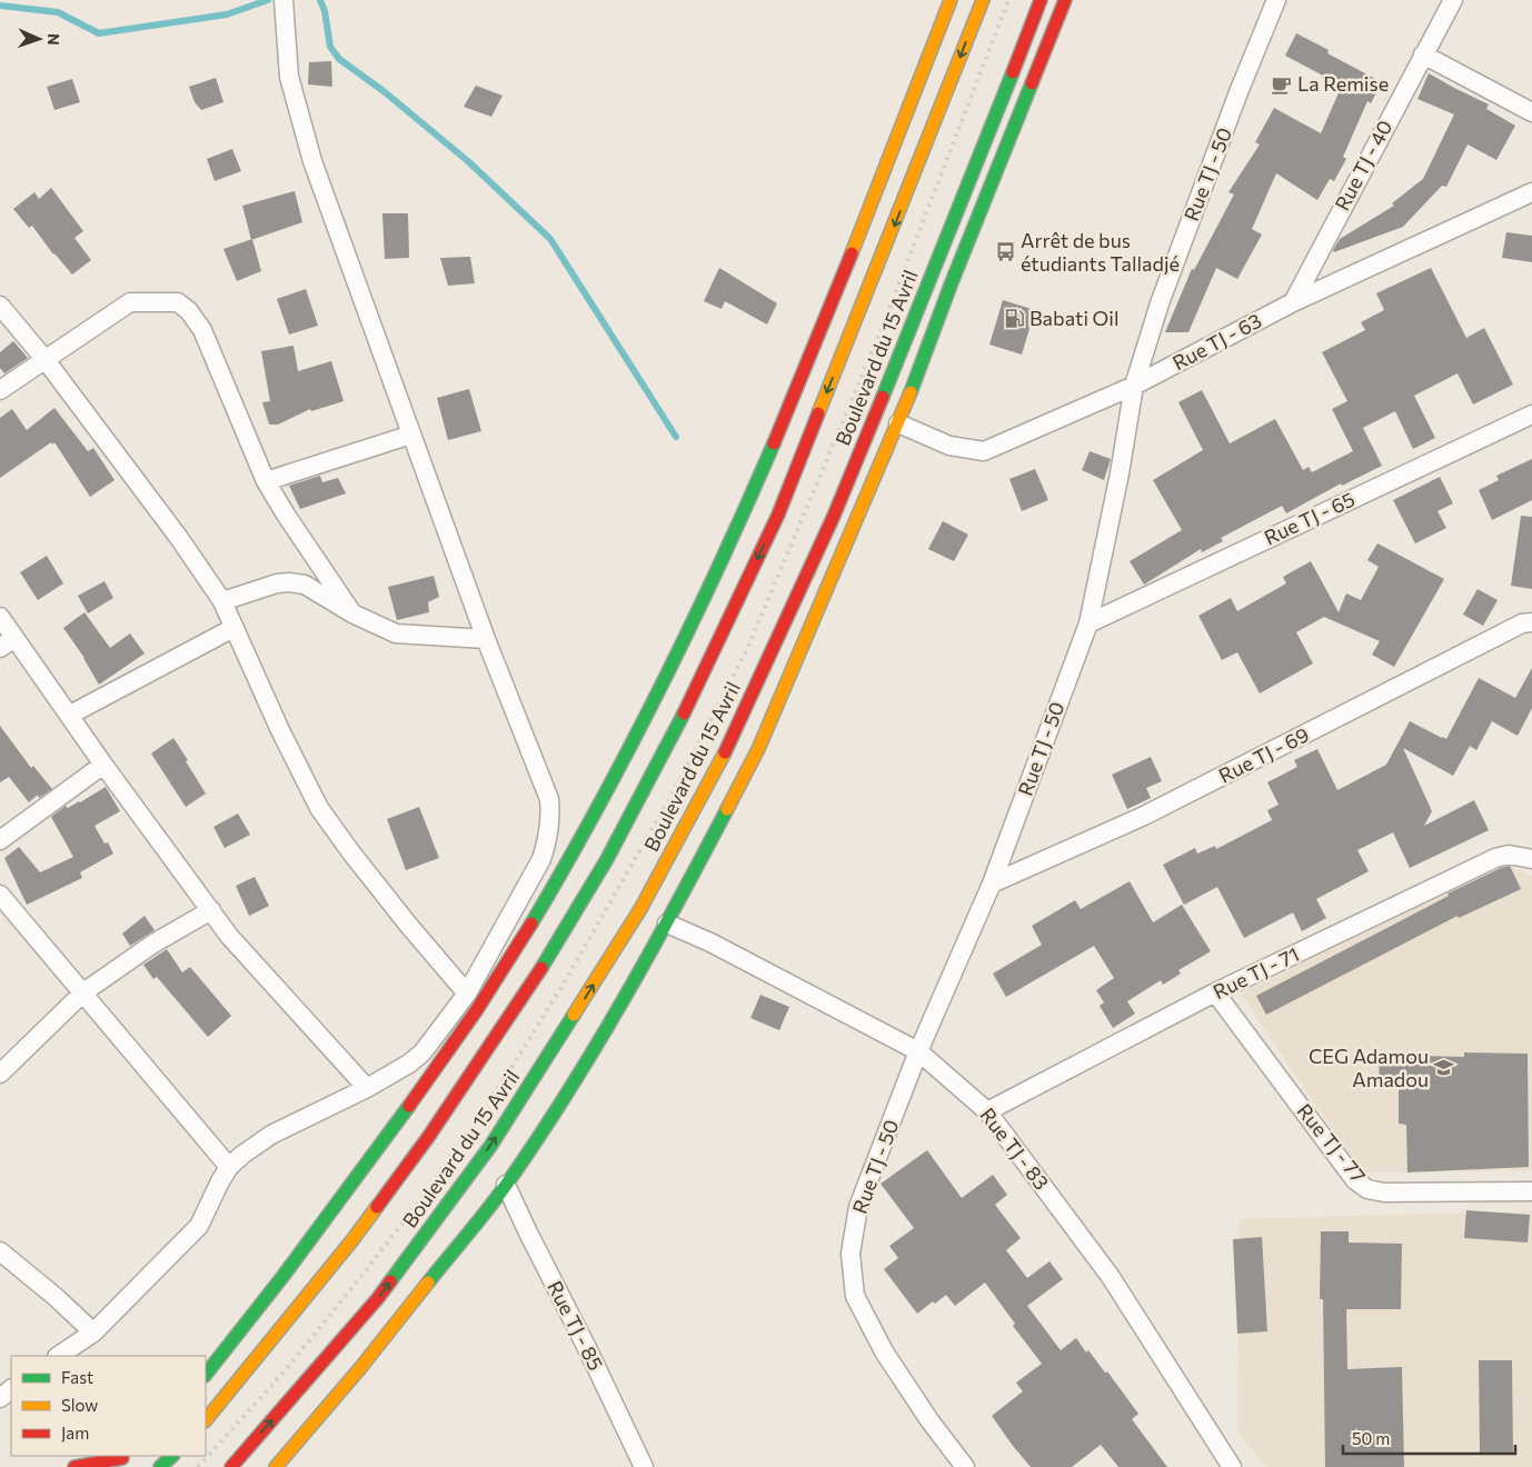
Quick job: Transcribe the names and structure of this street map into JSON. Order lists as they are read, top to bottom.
{
  "streets": {
    "main road": ["Boulevard du 15 Avril"],
    "street": [
      "Rue TJ - 40",
      "Rue TJ - 50",
      "Rue TJ - 63",
      "Rue TJ - 65",
      "Rue TJ - 69",
      "Rue TJ - 71",
      "Rue TJ - 77",
      "Rue TJ - 83",
      "Rue TJ - 85"
    ]
  },
  "crossings": [
    ["Rue TJ - 40", "Rue TJ - 63"],
    ["Rue TJ - 50", "Rue TJ - 63"],
    ["Rue TJ - 50", "Rue TJ - 65"],
    ["Rue TJ - 50", "Rue TJ - 69"],
    ["Rue TJ - 50", "Rue TJ - 83"],
    ["Rue TJ - 63", "Boulevard du 15 Avril"],
    ["Boulevard du 15 Avril", "Rue TJ - 83"],
    ["Boulevard du 15 Avril", "Rue TJ - 85"],
    ["Rue TJ - 71", "Rue TJ - 77"],
    ["Rue TJ - 71", "Rue TJ - 83"]
  ],
  "places": {
    "cafe": ["La Remise"],
    "bus stop": ["Arrêt de bus étudiants Talladjé"],
    "fuel station": ["Babati Oil"],
    "school or university": ["CEG Adamou Amadou"]
  },
  "legend": ["Fast", "Slow", "Jam"],
  "scale_bar": "50 m",
  "north": "right"
}
